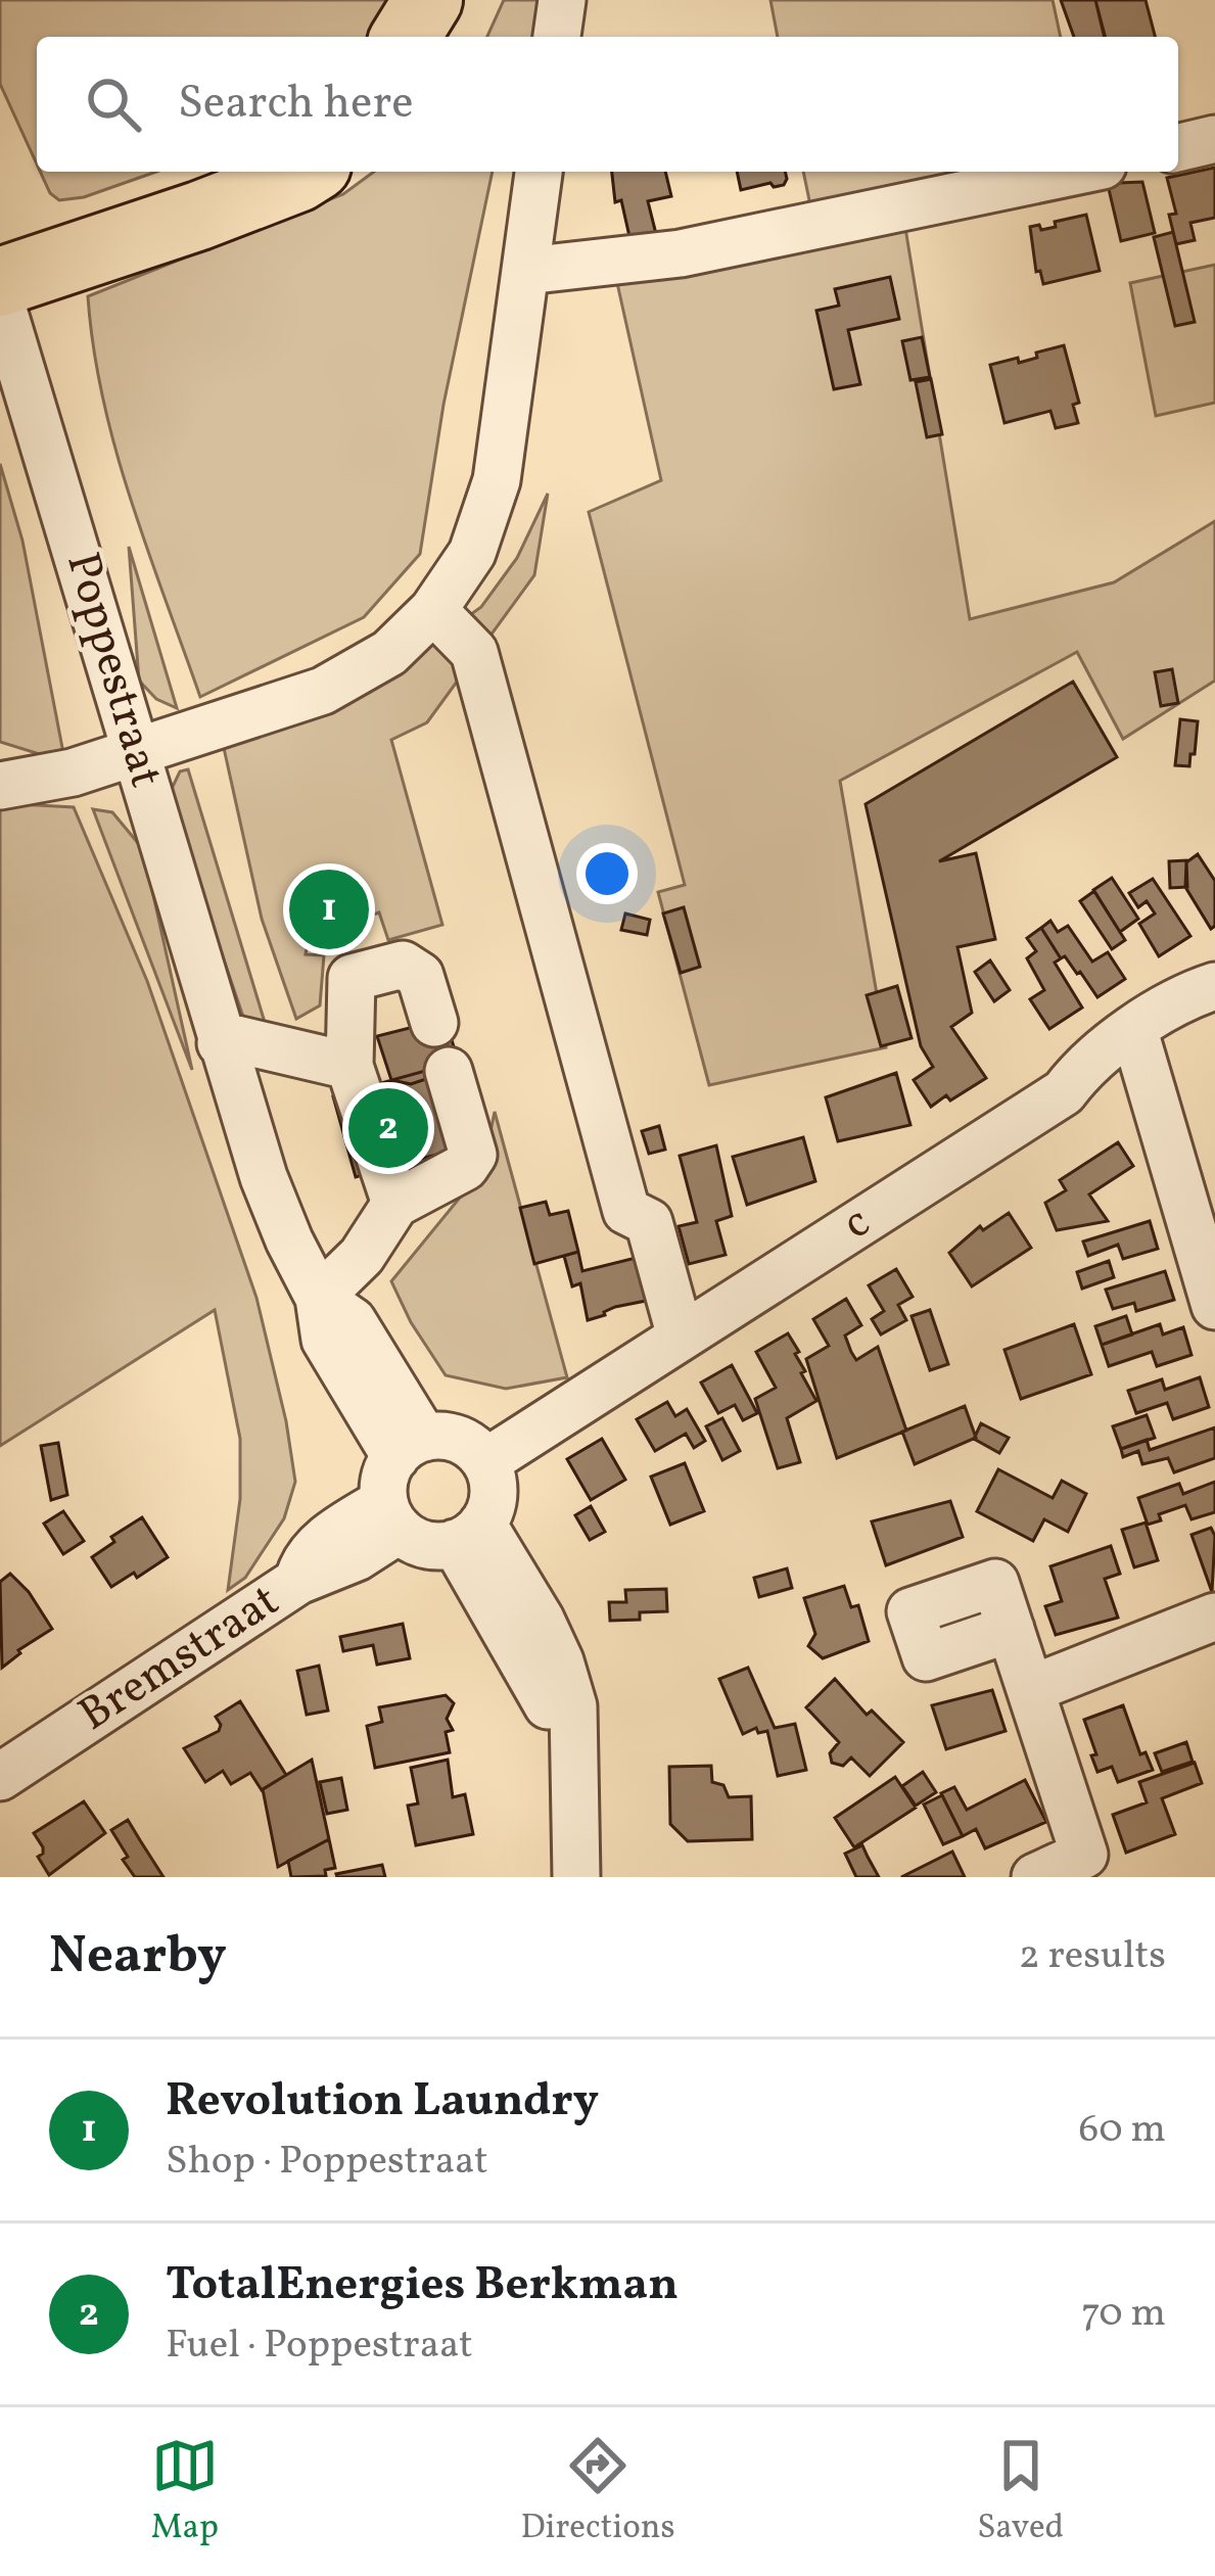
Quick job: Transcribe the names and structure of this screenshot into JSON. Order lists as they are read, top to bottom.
{
  "streets": {
    "street": ["Poppestraat", "c", "Bremstraat"]
  },
  "crossings": [
    ["Poppestraat", "c"],
    ["Poppestraat", "Bremstraat"],
    ["c", "Bremstraat"]
  ],
  "page": {
    "search": "Search here",
    "pins": ["1", "2"],
    "heading": ["Nearby", "2 results"],
    "list": [
      {
        "mark": "1",
        "name": "Revolution Laundry",
        "note": "Shop · Poppestraat",
        "value": "60 m"
      },
      {
        "mark": "2",
        "name": "TotalEnergies Berkman",
        "note": "Fuel · Poppestraat",
        "value": "70 m"
      }
    ],
    "nav": ["Map", "Directions", "Saved"]
  }
}
